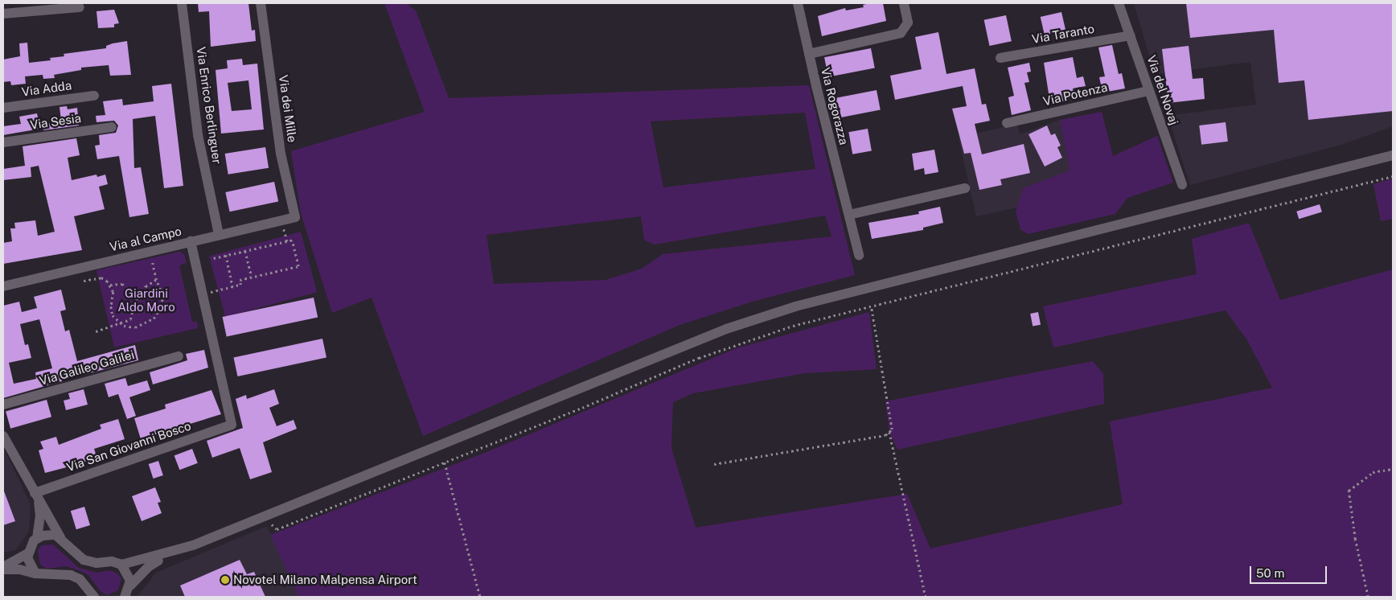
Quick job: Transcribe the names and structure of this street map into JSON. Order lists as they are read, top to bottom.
{
  "streets": {
    "street": [
      "Via Taranto",
      "Via Adda",
      "Via del Novaj",
      "Via Potenza",
      "Via Enrico Berlinguer",
      "Via Rogorazza",
      "Via dei Mille",
      "Via Sesia",
      "Via al Campo",
      "Via Galileo Galilei",
      "Via San Giovanni Bosco"
    ]
  },
  "crossings": [
    ["Via Taranto", "Via del Novaj"],
    ["Via del Novaj", "Via Potenza"],
    ["Via Enrico Berlinguer", "Via al Campo"],
    ["Via dei Mille", "Via al Campo"]
  ],
  "parks": ["Giardini Aldo Moro"],
  "places": ["Novotel Milano Malpensa Airport"],
  "scale_bar": "50 m"
}
